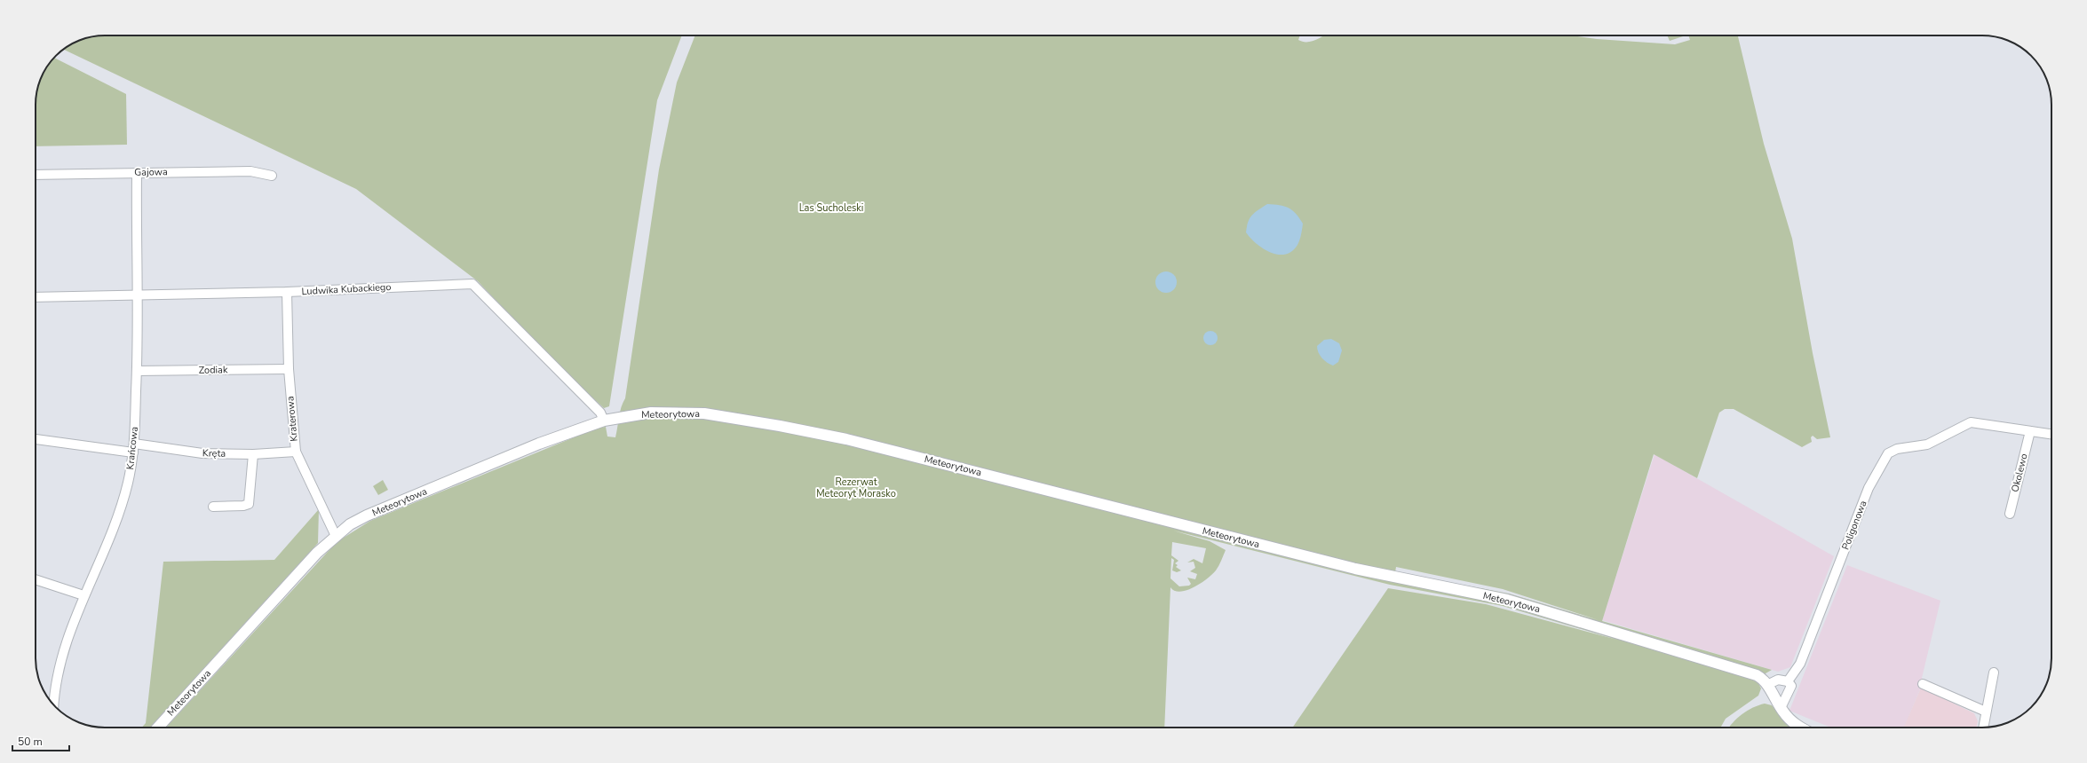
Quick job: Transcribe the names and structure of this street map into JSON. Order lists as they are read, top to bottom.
{
  "streets": {
    "street": [
      "Gajowa",
      "Ludwika Kubackiego",
      "Zodiak",
      "Meteorytowa",
      "Kraterowa",
      "Krańcowa",
      "Kręta",
      "Okolewo",
      "Poligonowa"
    ]
  },
  "crossings": [
    ["Gajowa", "Krańcowa"],
    ["Ludwika Kubackiego", "Meteorytowa"],
    ["Ludwika Kubackiego", "Kraterowa"],
    ["Ludwika Kubackiego", "Krańcowa"],
    ["Zodiak", "Kraterowa"],
    ["Zodiak", "Krańcowa"],
    ["Meteorytowa", "Kraterowa"],
    ["Kraterowa", "Kręta"],
    ["Krańcowa", "Kręta"],
    ["Okolewo", "Poligonowa"]
  ],
  "parks": ["Las Sucholeski", "Rezerwat Meteoryt Morasko"],
  "scale_bar": "50 m"
}
